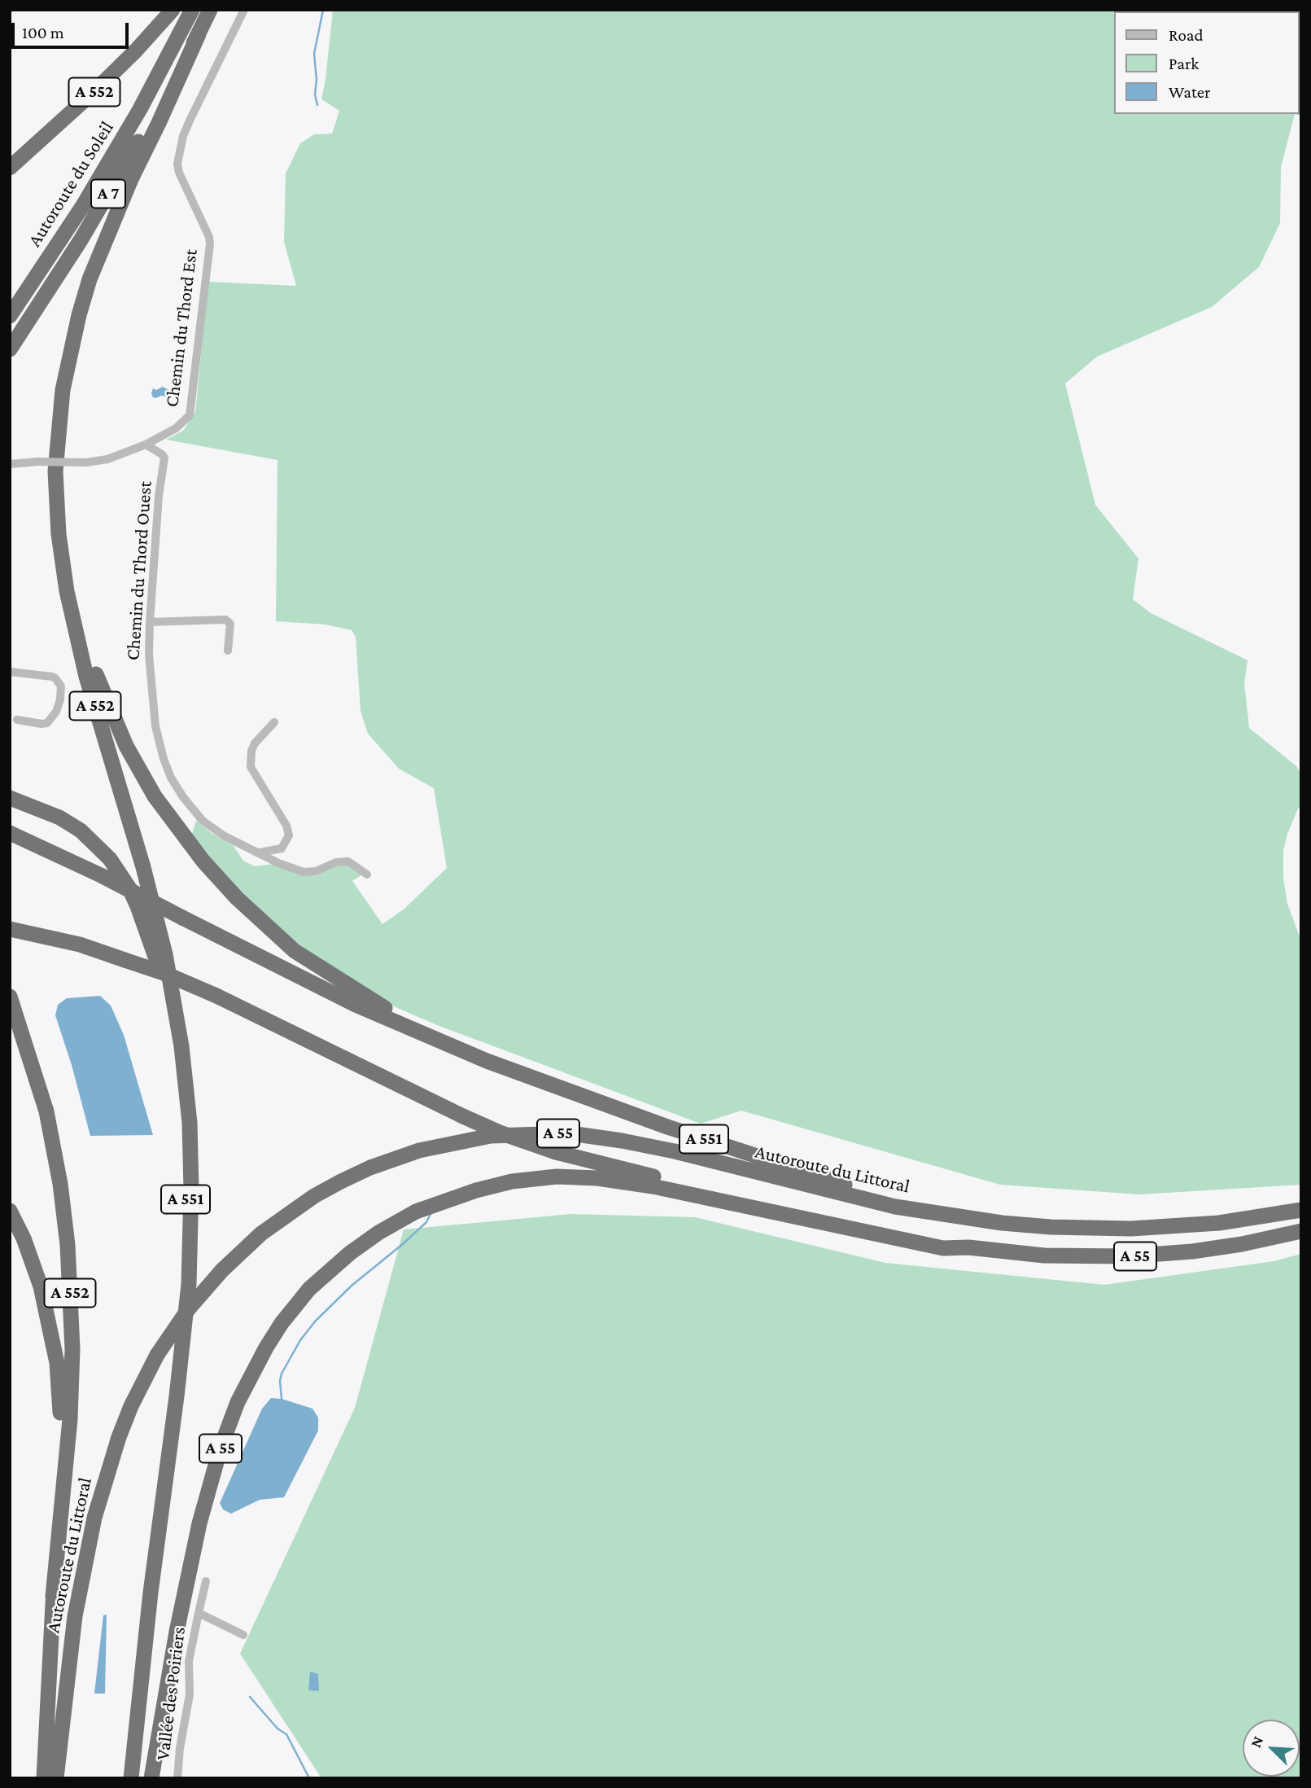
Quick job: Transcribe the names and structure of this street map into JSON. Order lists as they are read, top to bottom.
{
  "streets": {
    "highway": [
      "A 552",
      "Autoroute du Soleil",
      "A 7",
      "A 55",
      "A 551",
      "Autoroute du Littoral"
    ],
    "street": ["Chemin du Thord Est", "Chemin du Thord Ouest", "Vallée des Poiriers"]
  },
  "crossings": [
    ["A 552", "Autoroute du Soleil"],
    ["A 552", "A 551"],
    ["Chemin du Thord Est", "Chemin du Thord Ouest"],
    ["A 551", "Autoroute du Littoral"]
  ],
  "legend": ["Road", "Park", "Water"],
  "scale_bar": "100 m",
  "north": "top left"
}
